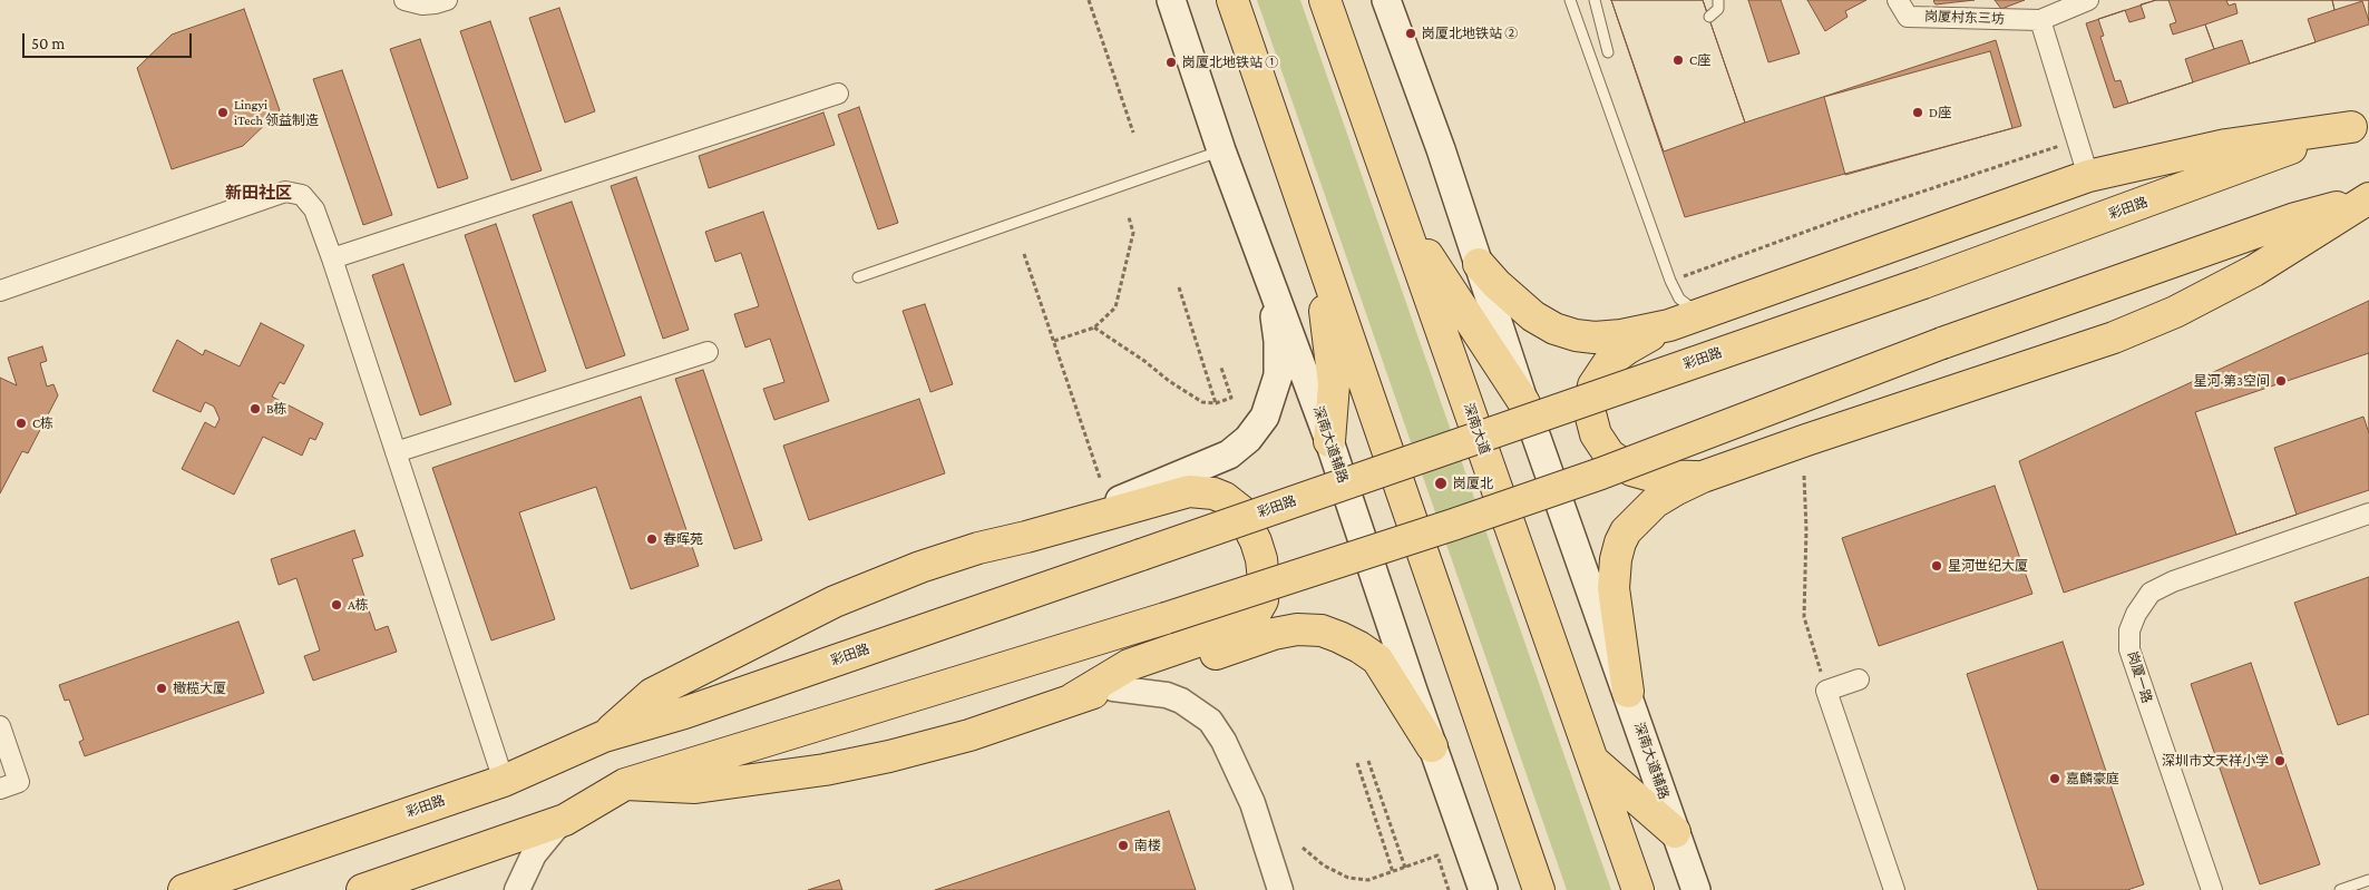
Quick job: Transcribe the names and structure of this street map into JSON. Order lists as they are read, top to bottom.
{
  "streets": {
    "main road": ["彩田路", "深南大道", "深南大道辅路"],
    "street": ["岗厦村东三坊", "岗厦一路"]
  },
  "districts": ["新田社区"],
  "places": [
    "岗厦北地铁站 ②",
    "C座",
    "岗厦北地铁站 ①",
    "Lingyi iTech 领益制造",
    "D座",
    "星河·第3空间",
    "B栋",
    "C栋",
    "岗厦北",
    "春晖苑",
    "星河世纪大厦",
    "A栋",
    "橄榄大厦",
    "深圳市文天祥小学",
    "嘉麟豪庭",
    "南楼"
  ],
  "scale_bar": "50 m"
}
